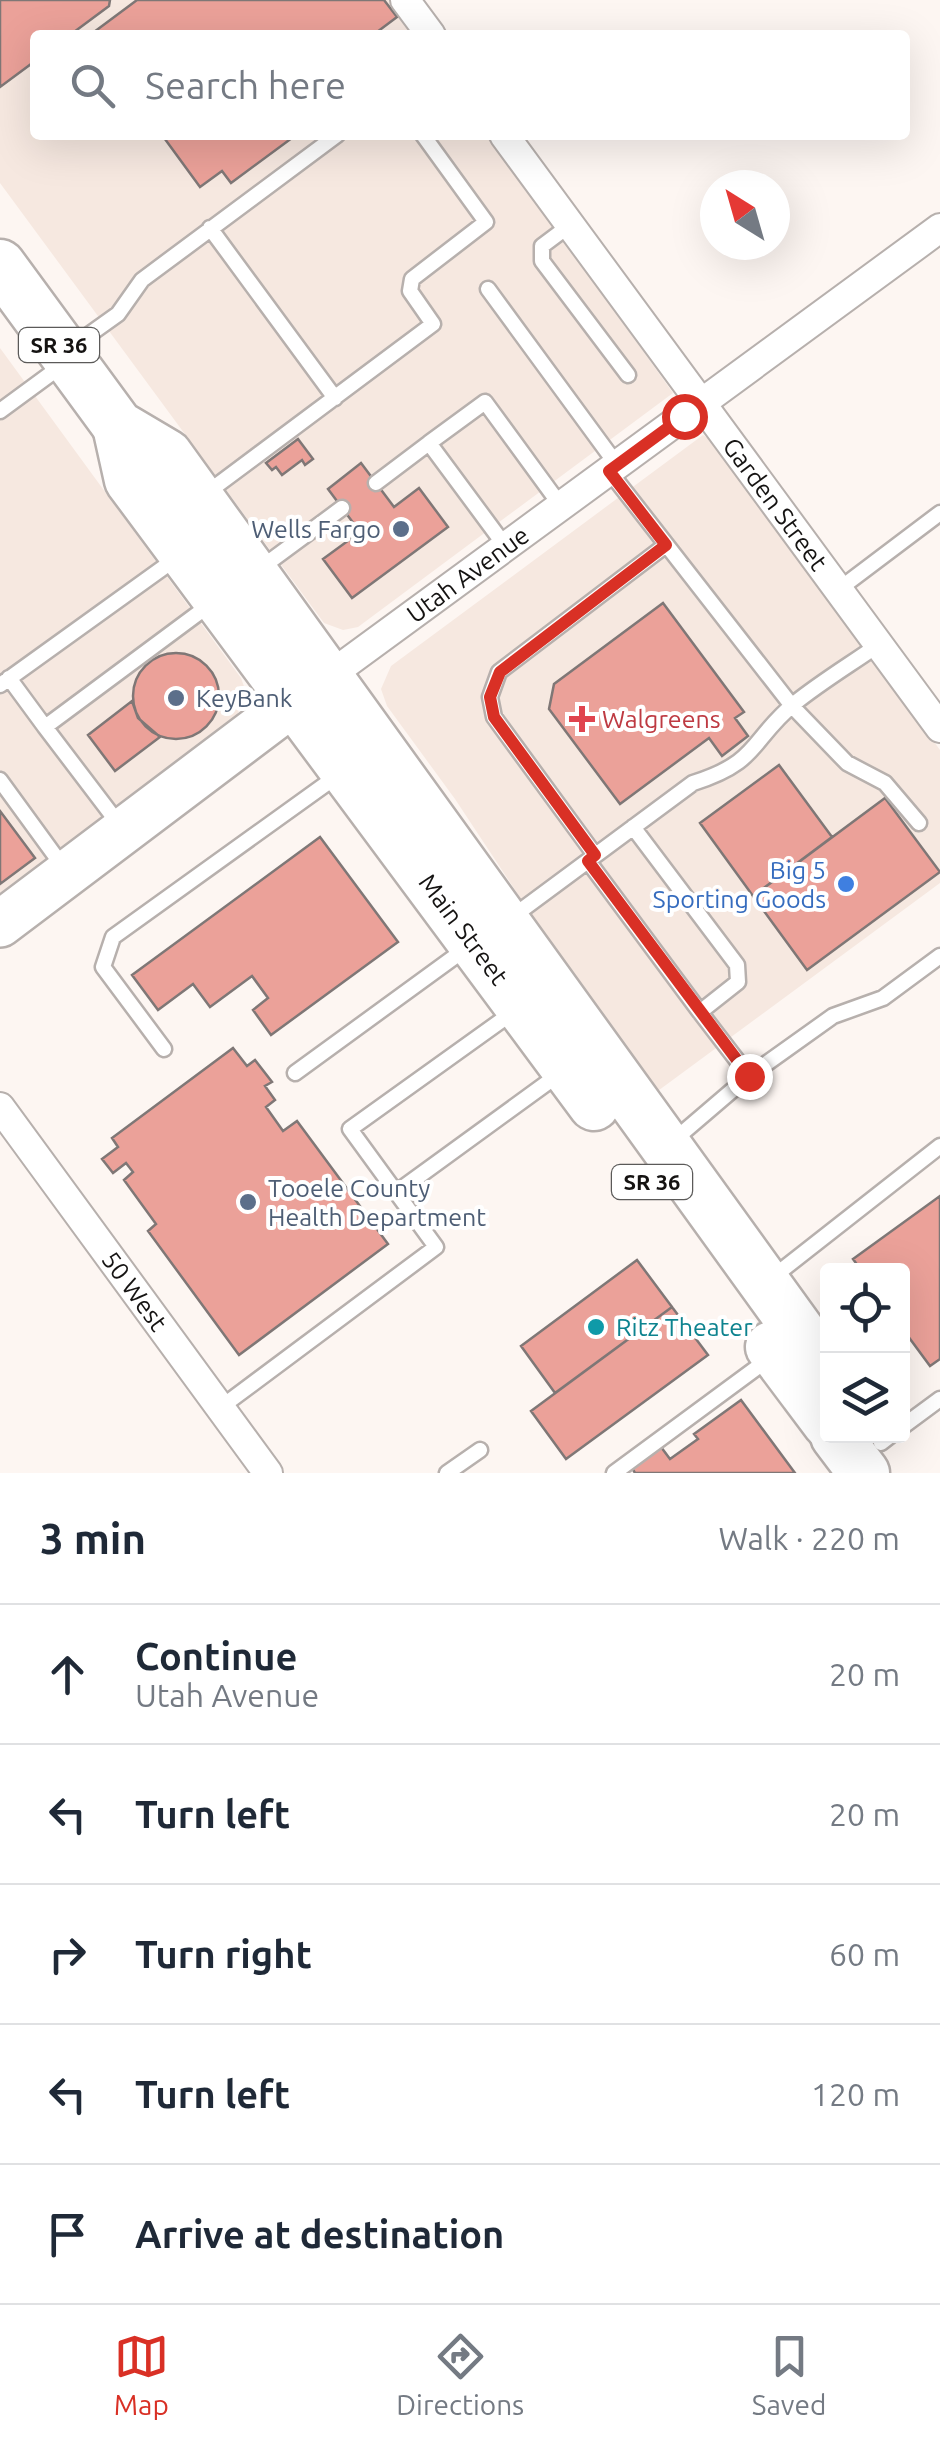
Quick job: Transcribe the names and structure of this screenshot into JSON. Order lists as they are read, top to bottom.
{
  "streets": {
    "highway": ["SR 36", "Main Street"],
    "main road": ["Utah Avenue"],
    "street": ["Garden Street", "50 West"]
  },
  "crossings": [
    ["Garden Street", "Utah Avenue"],
    ["Utah Avenue", "Main Street"]
  ],
  "places": {
    "other": [
      "Wells Fargo",
      "KeyBank",
      "Big 5 Sporting Goods",
      "Tooele County Health Department",
      "Ritz Theater"
    ],
    "health": ["Walgreens"]
  },
  "north": "top left",
  "page": {
    "search": "Search here",
    "heading": ["3 min", "Walk · 220 m"],
    "list": [
      ["Continue", "Utah Avenue", "20 m"],
      ["Turn left", "20 m"],
      ["Turn right", "60 m"],
      ["Turn left", "120 m"],
      "Arrive at destination"
    ],
    "nav": ["Map", "Directions", "Saved"]
  }
}
